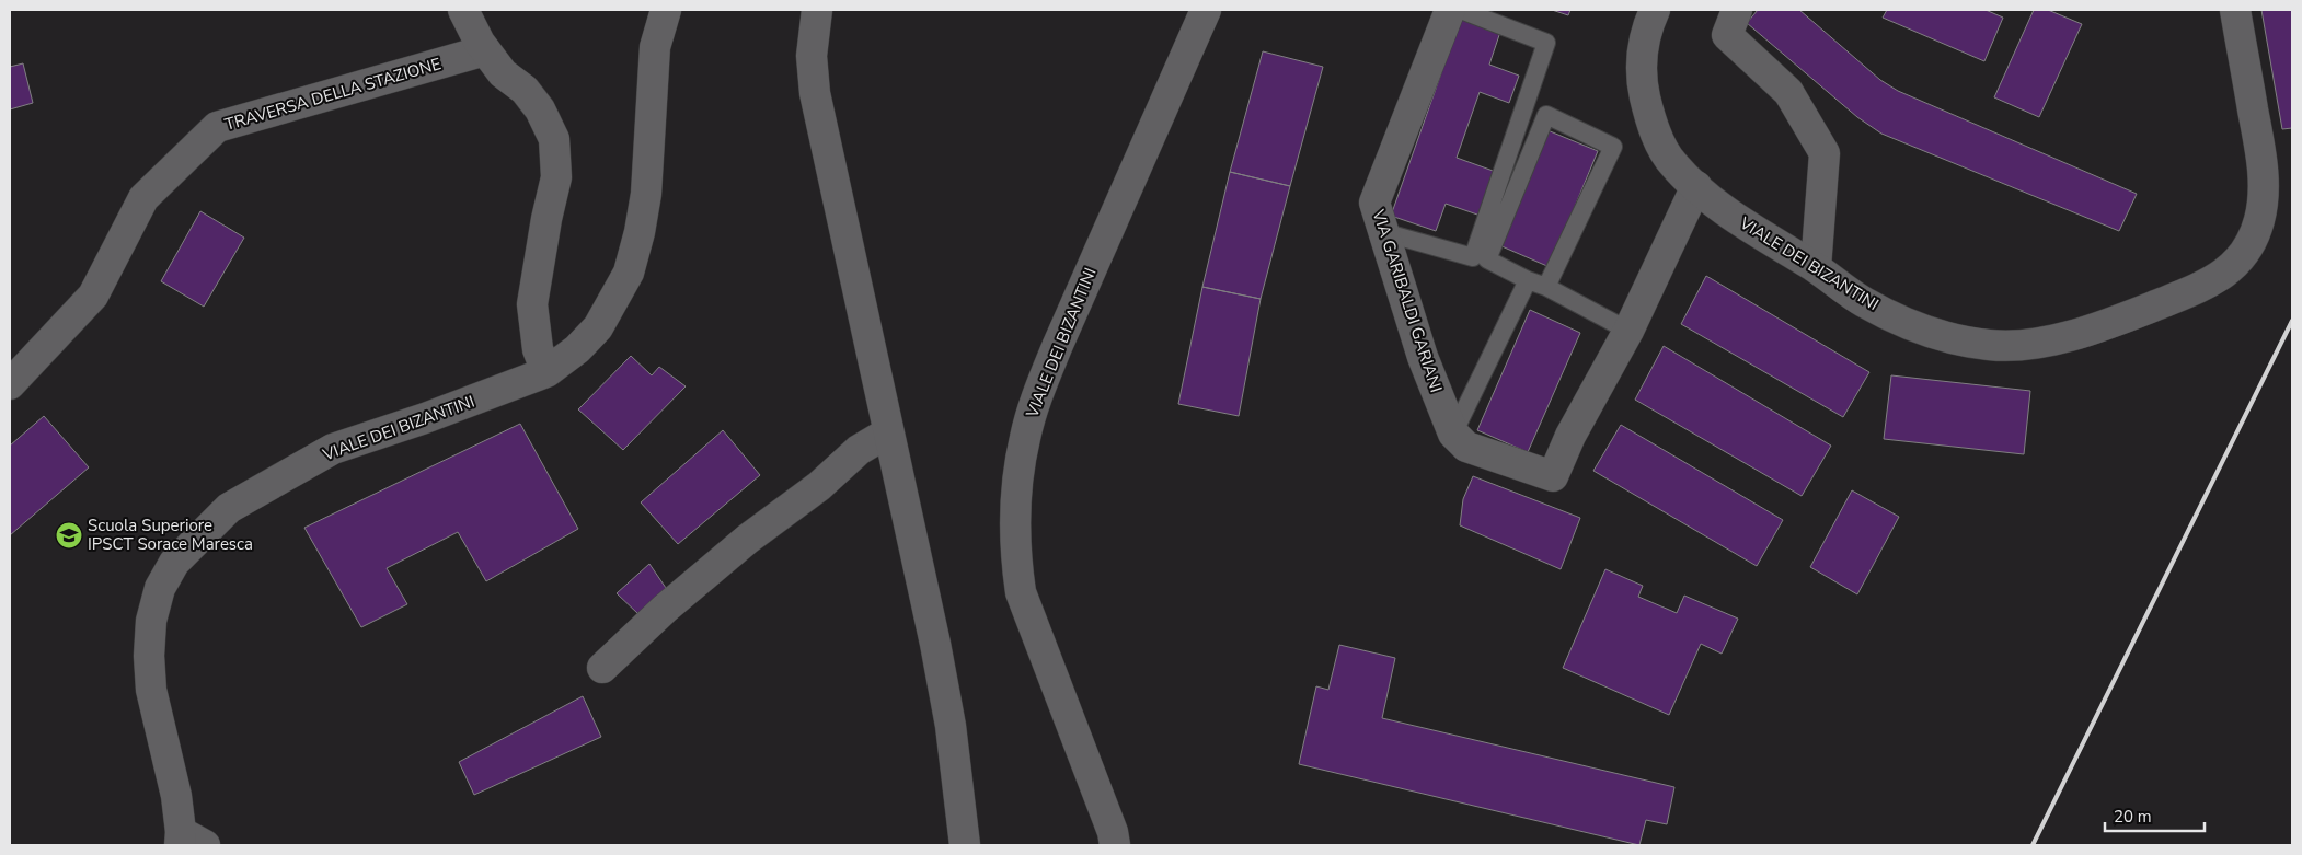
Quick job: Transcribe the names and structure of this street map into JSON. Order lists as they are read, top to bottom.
{
  "streets": {
    "street": ["TRAVERSA DELLA STAZIONE", "VIALE DEI BIZANTINI", "VIA GARIBALDI GARIANI"]
  },
  "places": {
    "school or university": ["Scuola Superiore IPSCT Sorace Maresca"]
  },
  "scale_bar": "20 m"
}
